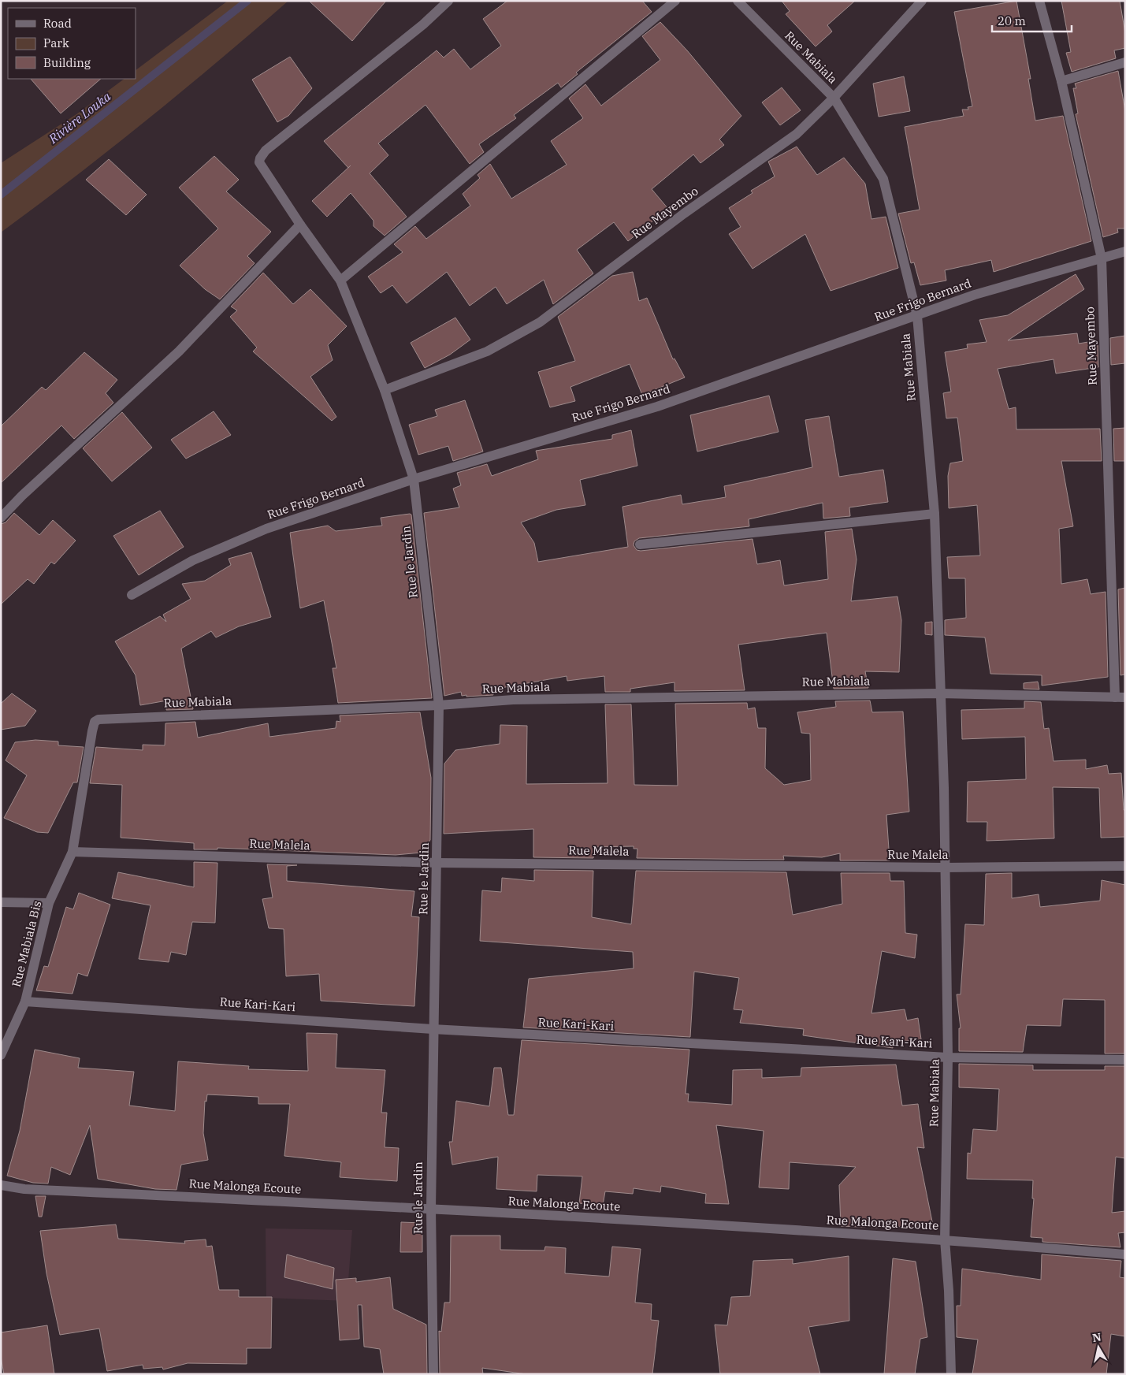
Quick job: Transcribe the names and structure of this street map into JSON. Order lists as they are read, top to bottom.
{
  "streets": {
    "street": [
      "Rue Mabiala",
      "Rue Mayembo",
      "Rue Frigo Bernard",
      "Rue le Jardin",
      "Rue Malela",
      "Rue Mabiala Bis",
      "Rue Kari-Kari",
      "Rue Malonga Ecoute"
    ]
  },
  "crossings": [
    ["Rue Mabiala", "Rue Mayembo"],
    ["Rue Mabiala", "Rue Frigo Bernard"],
    ["Rue Mabiala", "Rue le Jardin"],
    ["Rue Mabiala", "Rue Malela"],
    ["Rue Mabiala", "Rue Mabiala Bis"],
    ["Rue Mabiala", "Rue Kari-Kari"],
    ["Rue Mabiala", "Rue Malonga Ecoute"],
    ["Rue Mayembo", "Rue Frigo Bernard"],
    ["Rue Mayembo", "Rue le Jardin"],
    ["Rue Frigo Bernard", "Rue le Jardin"],
    ["Rue le Jardin", "Rue Malela"],
    ["Rue le Jardin", "Rue Kari-Kari"],
    ["Rue le Jardin", "Rue Malonga Ecoute"],
    ["Rue Malela", "Rue Mabiala Bis"],
    ["Rue Mabiala Bis", "Rue Kari-Kari"]
  ],
  "water": ["Rivière Louka"],
  "legend": ["Road", "Park", "Building"],
  "scale_bar": "20 m",
  "north": "top"
}
